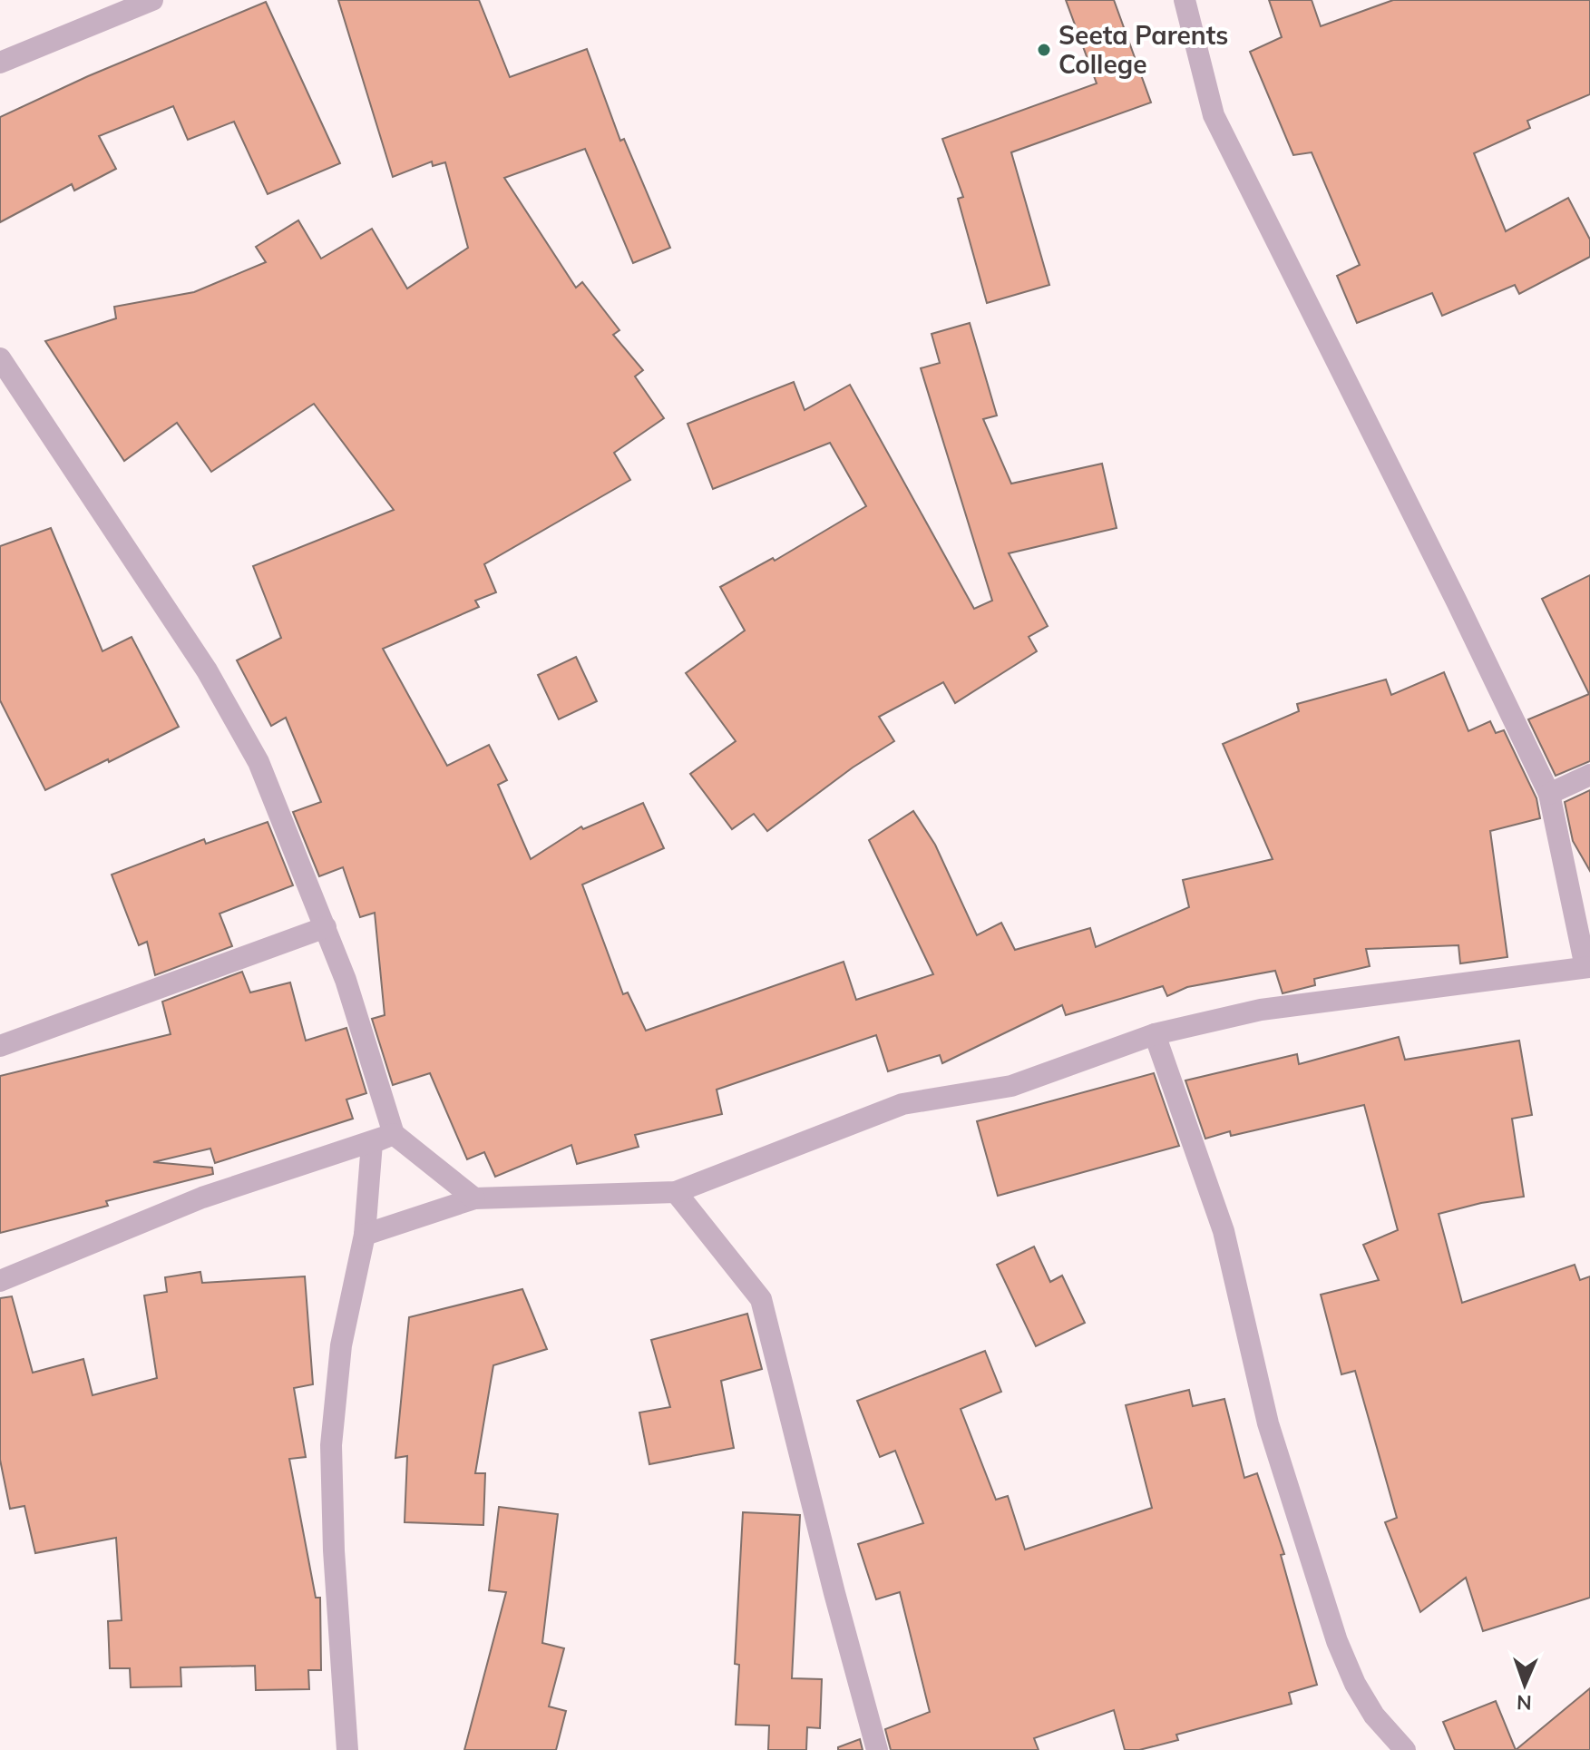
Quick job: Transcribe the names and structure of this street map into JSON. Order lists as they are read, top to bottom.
{
  "places": ["Seeta Parents College"],
  "north": "bottom"
}
